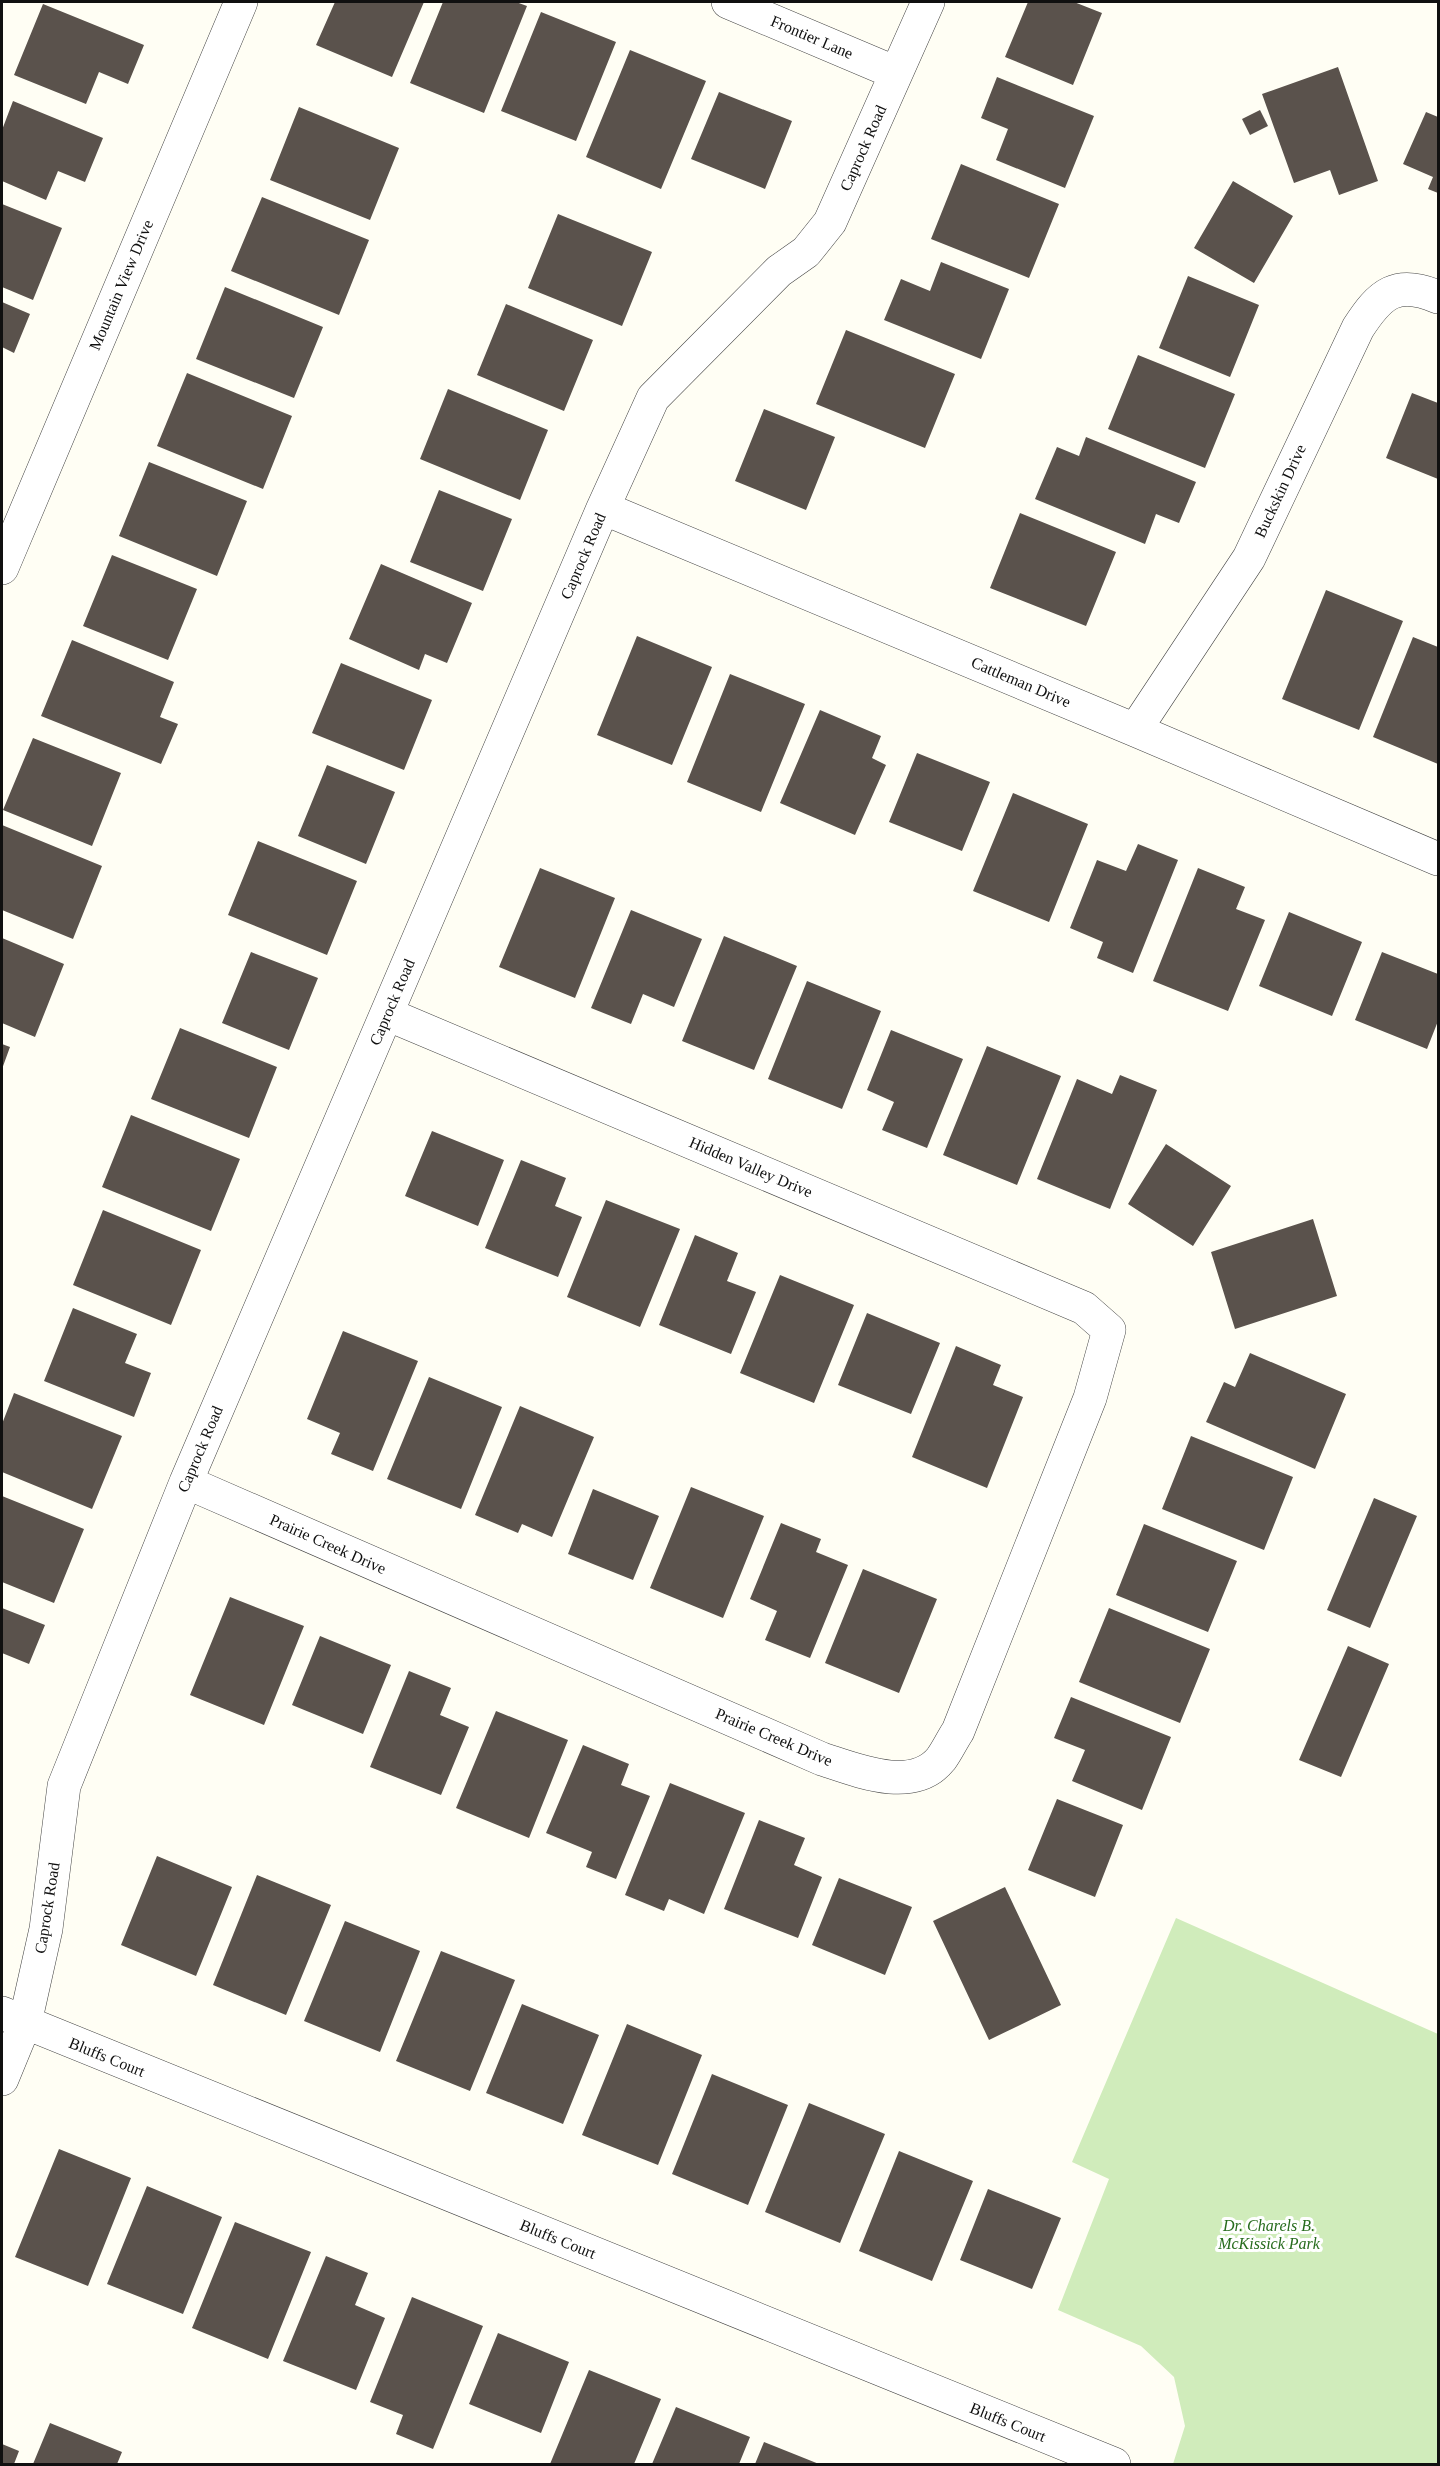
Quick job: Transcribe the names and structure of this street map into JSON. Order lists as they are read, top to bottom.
{
  "streets": {
    "street": [
      "Frontier Lane",
      "Caprock Road",
      "Mountain View Drive",
      "Buckskin Drive",
      "Cattleman Drive",
      "Hidden Valley Drive",
      "Prairie Creek Drive",
      "Bluffs Court"
    ]
  },
  "crossings": [
    ["Frontier Lane", "Caprock Road"],
    ["Caprock Road", "Cattleman Drive"],
    ["Caprock Road", "Hidden Valley Drive"],
    ["Caprock Road", "Prairie Creek Drive"],
    ["Caprock Road", "Bluffs Court"],
    ["Buckskin Drive", "Cattleman Drive"],
    ["Hidden Valley Drive", "Prairie Creek Drive"]
  ],
  "parks": ["Dr. Charels B. McKissick Park"]
}
